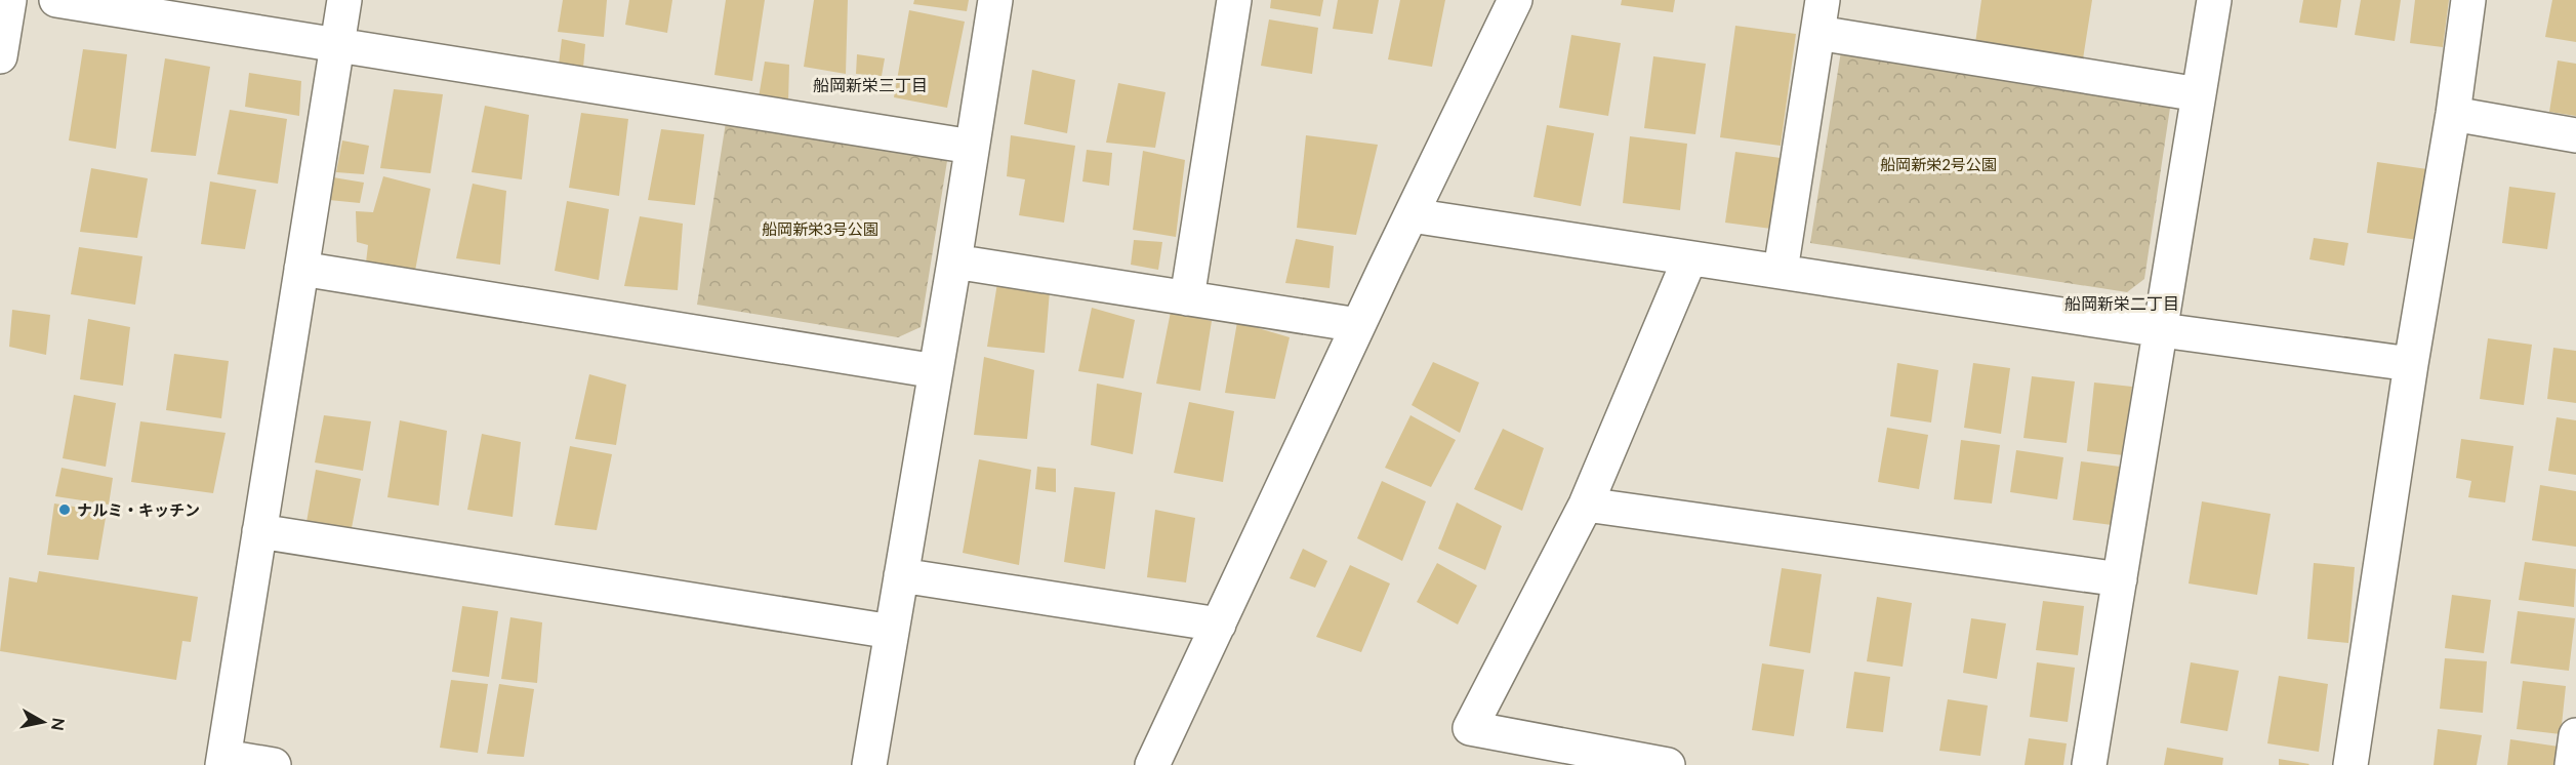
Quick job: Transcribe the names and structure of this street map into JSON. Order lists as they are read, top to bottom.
{
  "districts": ["船岡新栄三丁目", "船岡新栄二丁目"],
  "parks": ["船岡新栄2号公園", "船岡新栄3号公園"],
  "places": ["ナルミ・キッチン"],
  "north": "right"
}
